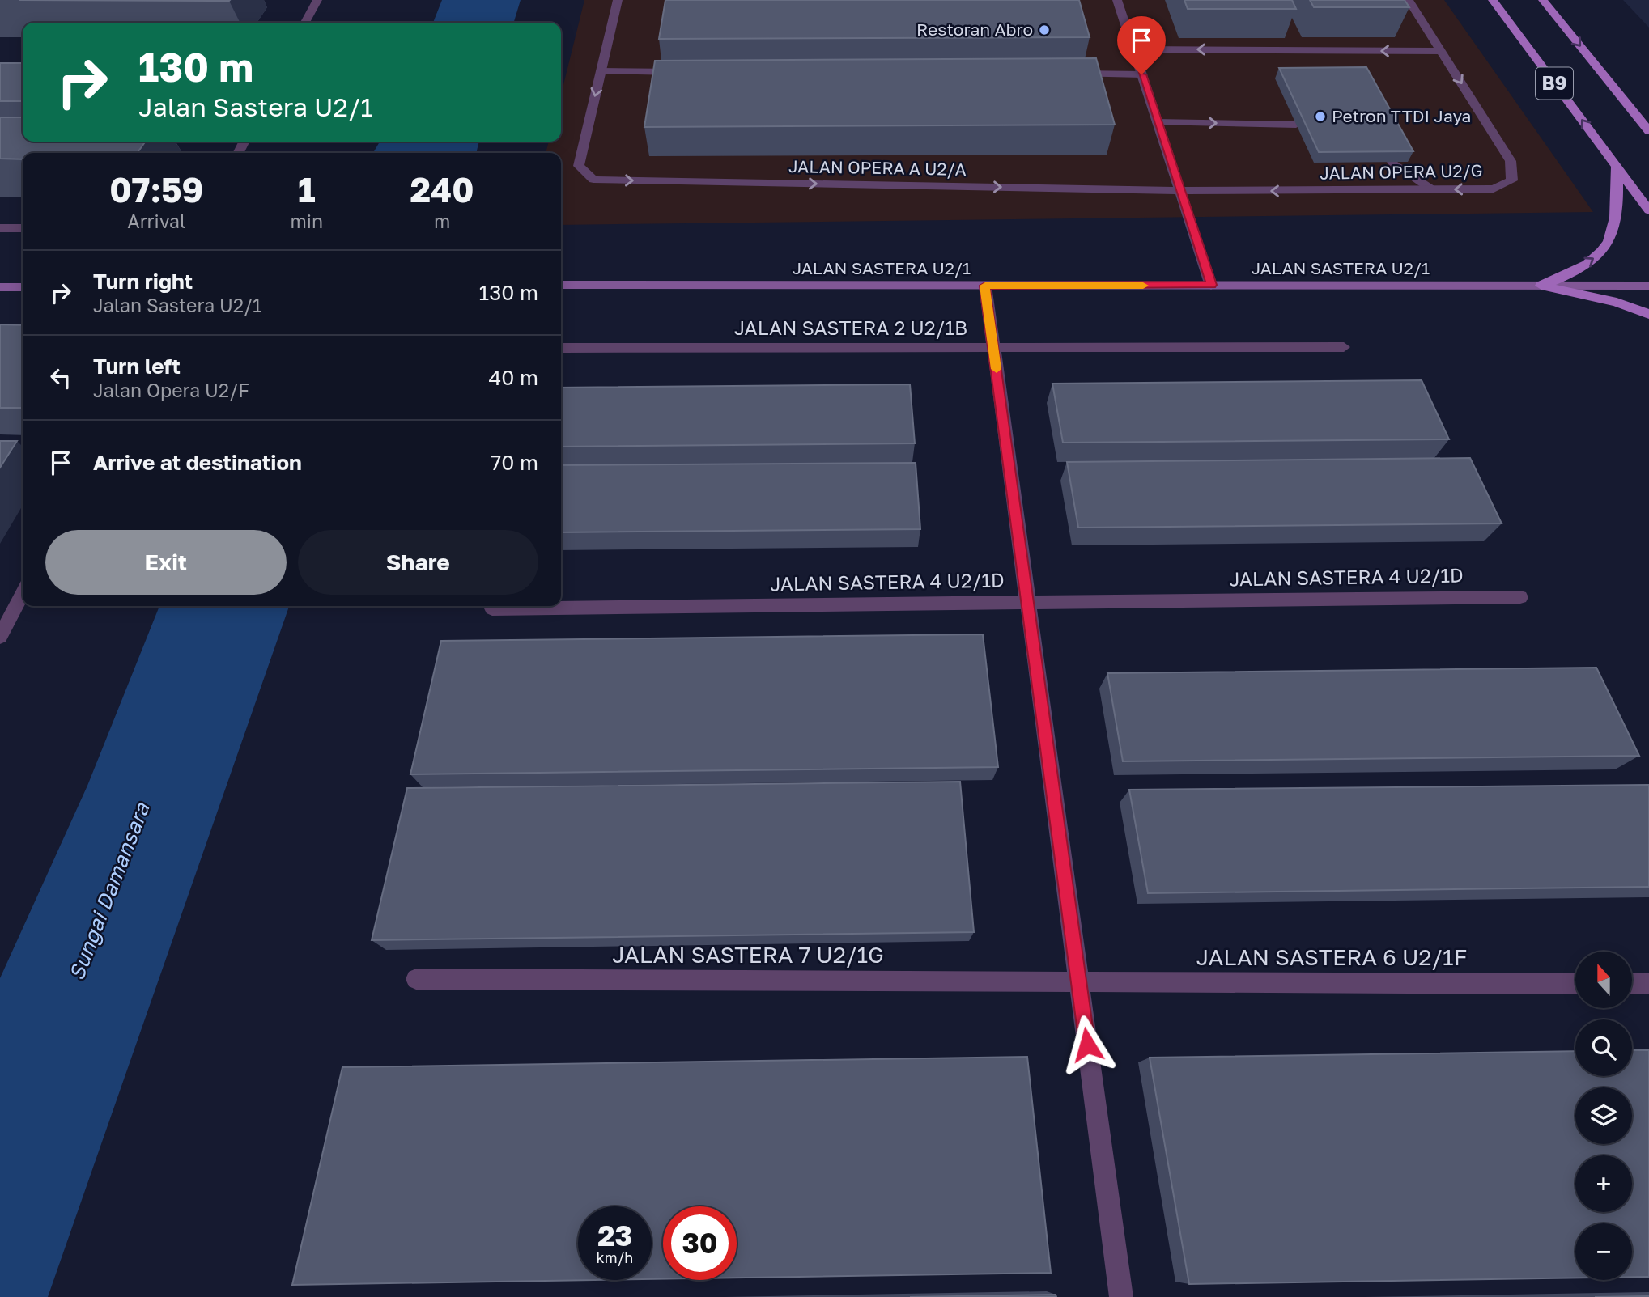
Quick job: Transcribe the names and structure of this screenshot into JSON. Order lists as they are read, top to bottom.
{
  "streets": {
    "main road": ["B9"],
    "street": [
      "JALAN OPERA A U2/A",
      "JALAN OPERA U2/G",
      "JALAN SASTERA U2/1",
      "JALAN SASTERA 2 U2/1B",
      "JALAN SASTERA 4 U2/1D",
      "JALAN SASTERA 7 U2/1G",
      "JALAN SASTERA 6 U2/1F"
    ]
  },
  "crossings": [
    ["JALAN OPERA A U2/A", "JALAN OPERA U2/G"],
    ["JALAN SASTERA 7 U2/1G", "JALAN SASTERA 6 U2/1F"]
  ],
  "one_way": ["JALAN OPERA A U2/A"],
  "water": ["Sungai Damansara"],
  "places": ["Restoran Abro", "Petron TTDI Jaya"],
  "north": "top",
  "page": {
    "turn": ["130 m", "Jalan Sastera U2/1"],
    "eta": [
      "07:59",
      "Arrival",
      "1",
      "min",
      "240",
      "m"
    ],
    "list": [
      {
        "name": "Turn right",
        "note": "Jalan Sastera U2/1",
        "value": "130 m"
      },
      {
        "name": "Turn left",
        "note": "Jalan Opera U2/F",
        "value": "40 m"
      },
      {
        "name": "Arrive at destination",
        "value": "70 m"
      }
    ],
    "buttons": ["Exit", "Share"],
    "map_buttons": ["+", "−"],
    "speed": "23 km/h",
    "limit": "30"
  }
}
